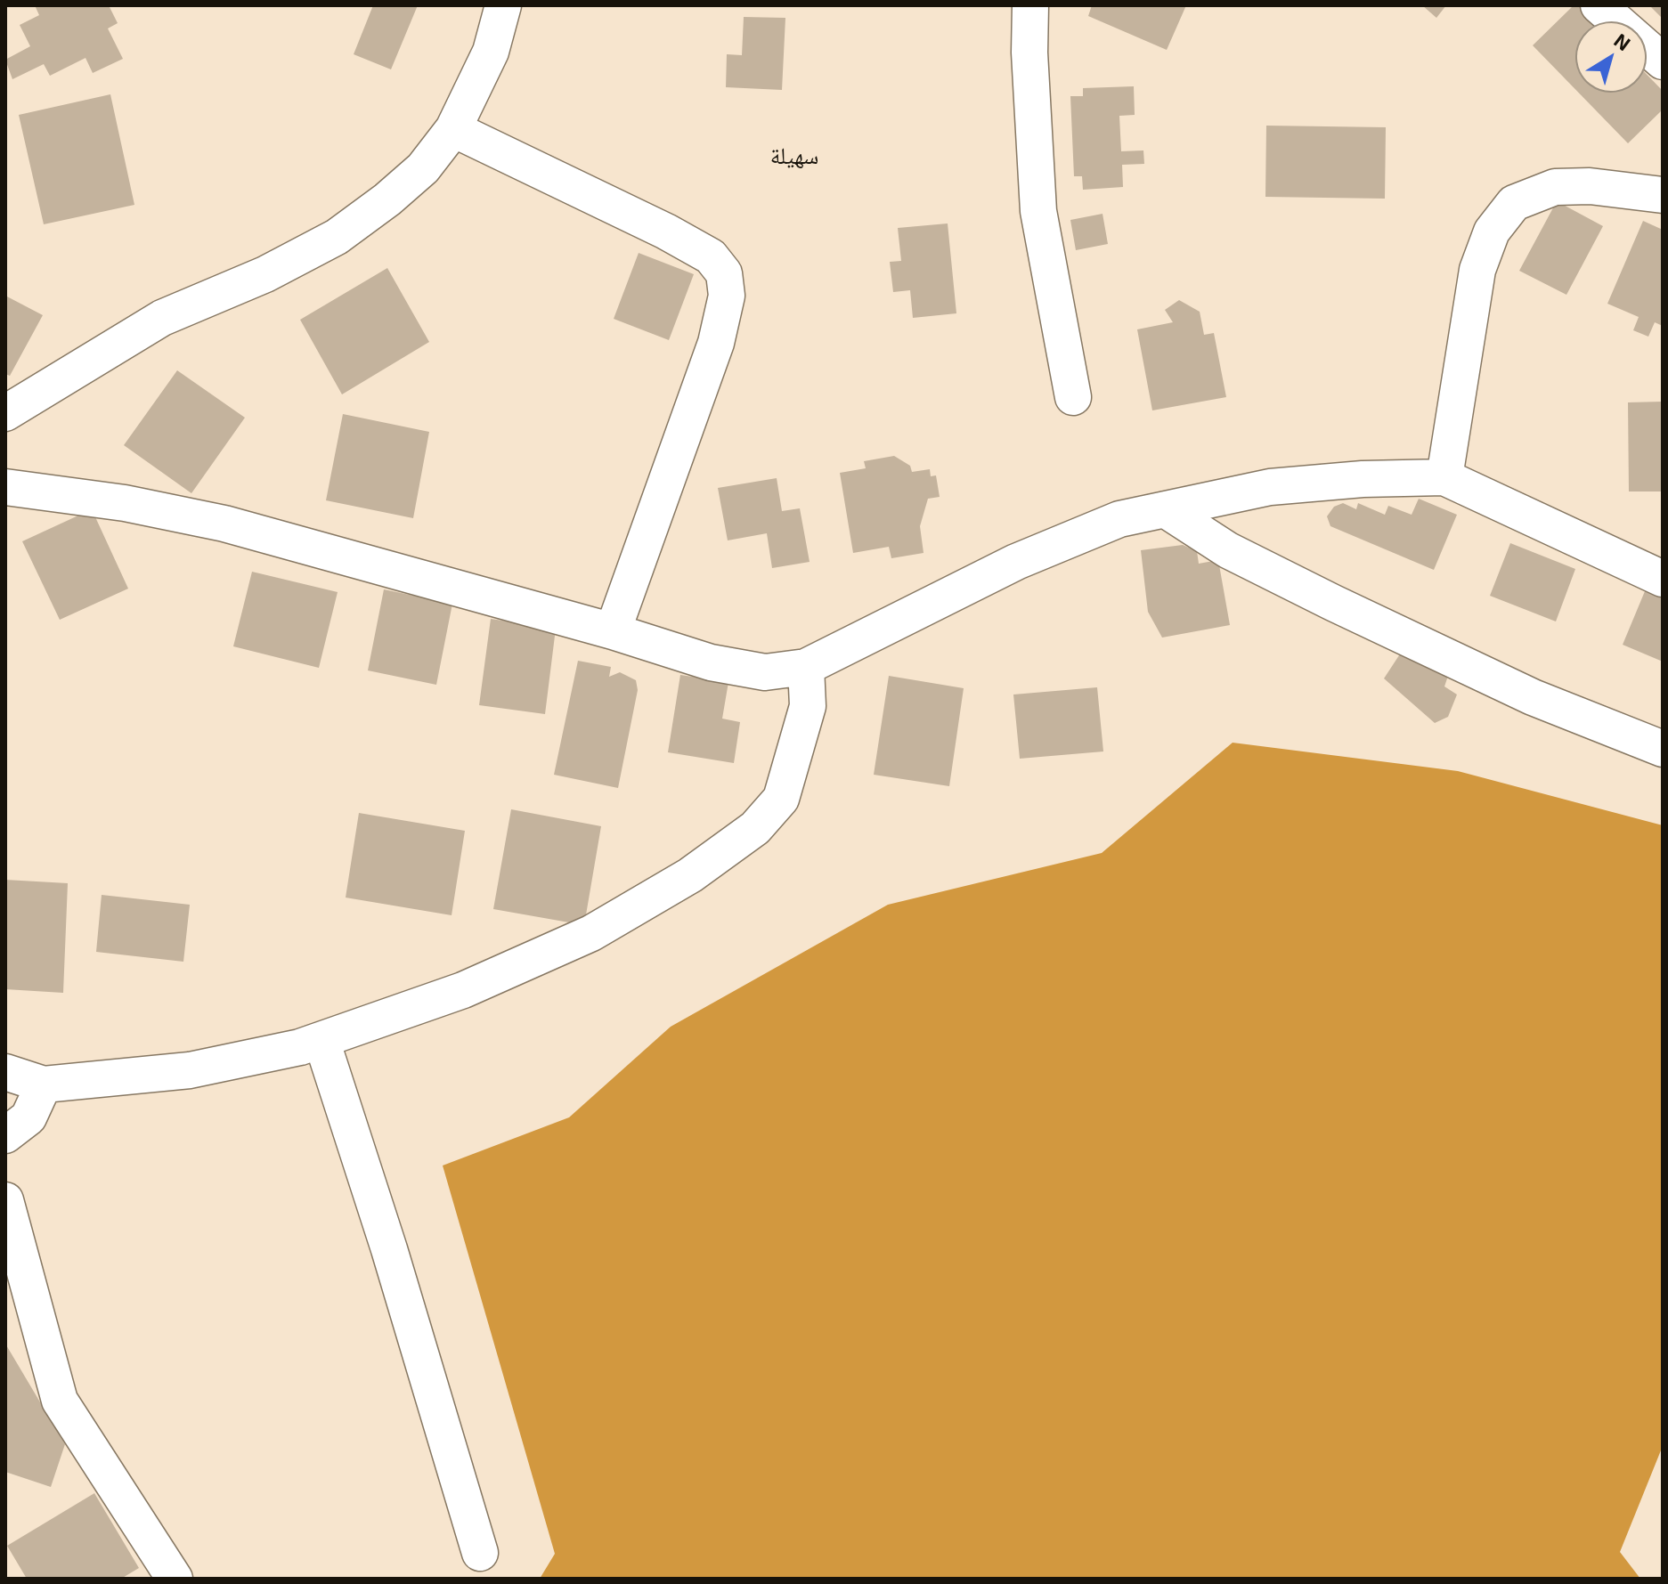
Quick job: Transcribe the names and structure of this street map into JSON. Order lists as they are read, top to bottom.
{
  "districts": ["سهيلة"],
  "north": "top right"
}
